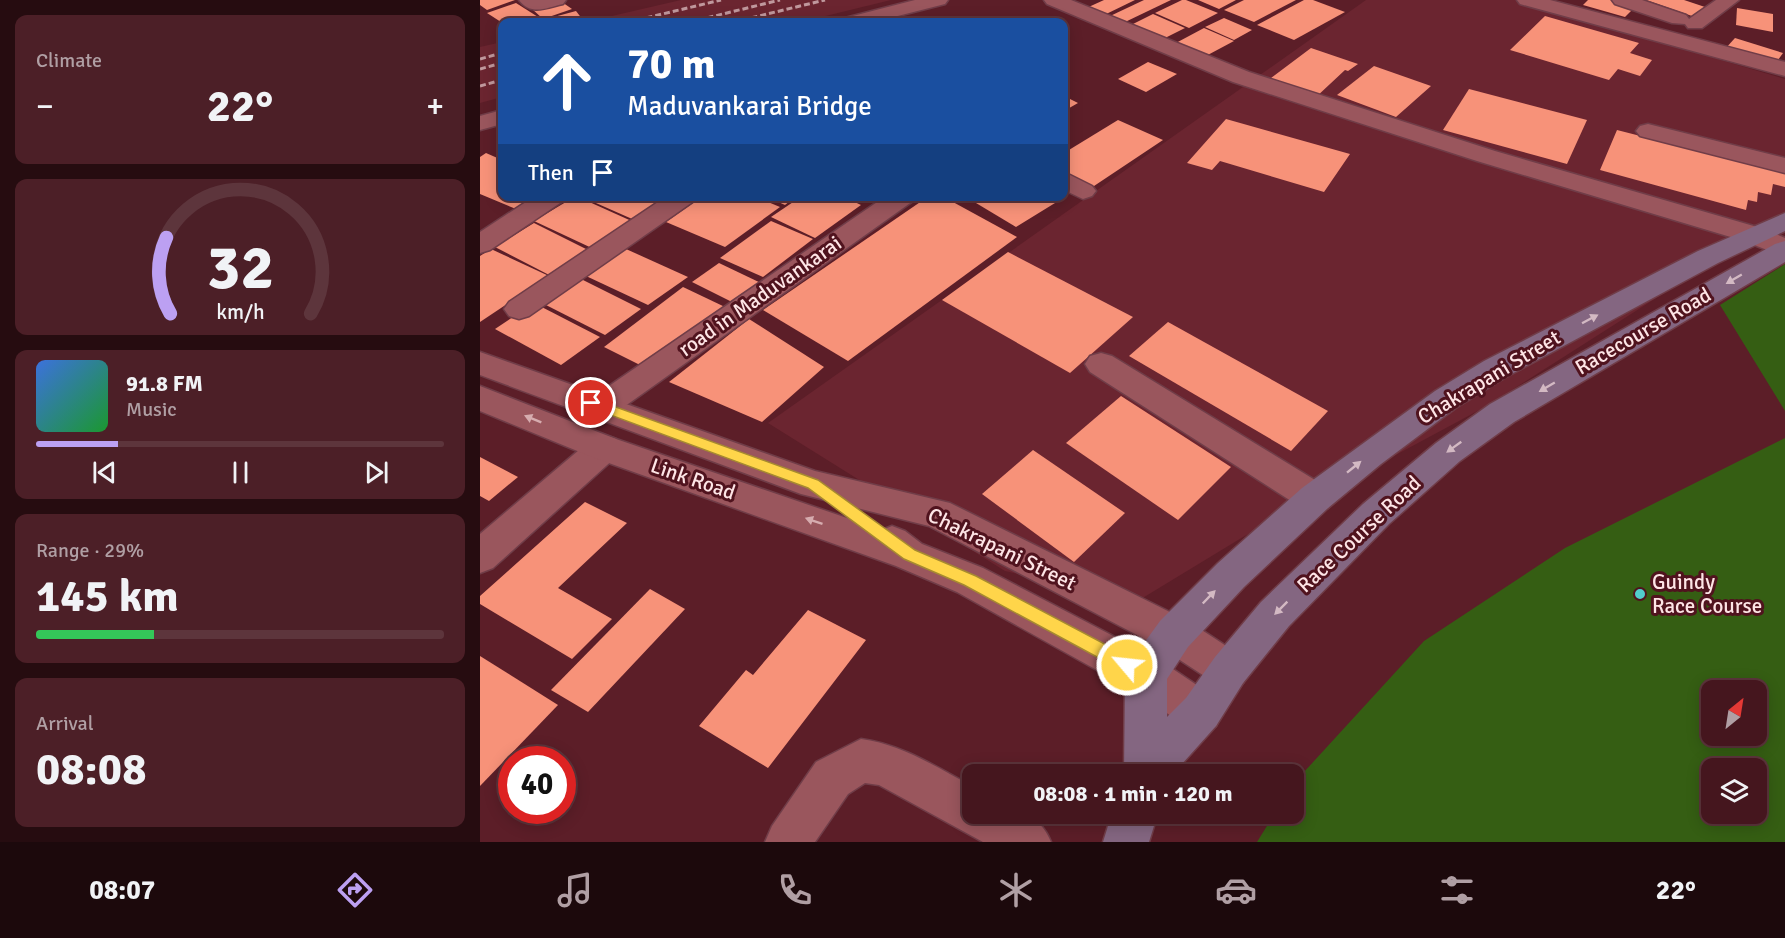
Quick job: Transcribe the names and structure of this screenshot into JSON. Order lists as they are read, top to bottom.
{
  "streets": {
    "main road": ["Racecourse Road", "Chakrapani Street", "Race Course Road"],
    "street": ["road in Maduvankarai", "Link Road"]
  },
  "crossings": [
    ["Racecourse Road", "Race Course Road"],
    ["Chakrapani Street", "Link Road"],
    ["Chakrapani Street", "Race Course Road"]
  ],
  "one_way": ["Racecourse Road", "Chakrapani Street", "Race Course Road"],
  "places": ["Guindy Race Course"],
  "north": "top right",
  "page": {
    "tile": [
      "Climate",
      ["Range · 29%", "145 km"],
      ["Arrival", "08:08"]
    ],
    "turn": ["70 m", "Maduvankarai Bridge"],
    "heat": ["−", "22°", "+"],
    "then": "Then",
    "song": ["91.8 FM", "Music"],
    "limit": "40",
    "trip": "08:08 · 1 min · 120 m",
    "tabs": ["08:07", "22°"],
    "gauge": ["32", "km/h"]
  }
}
